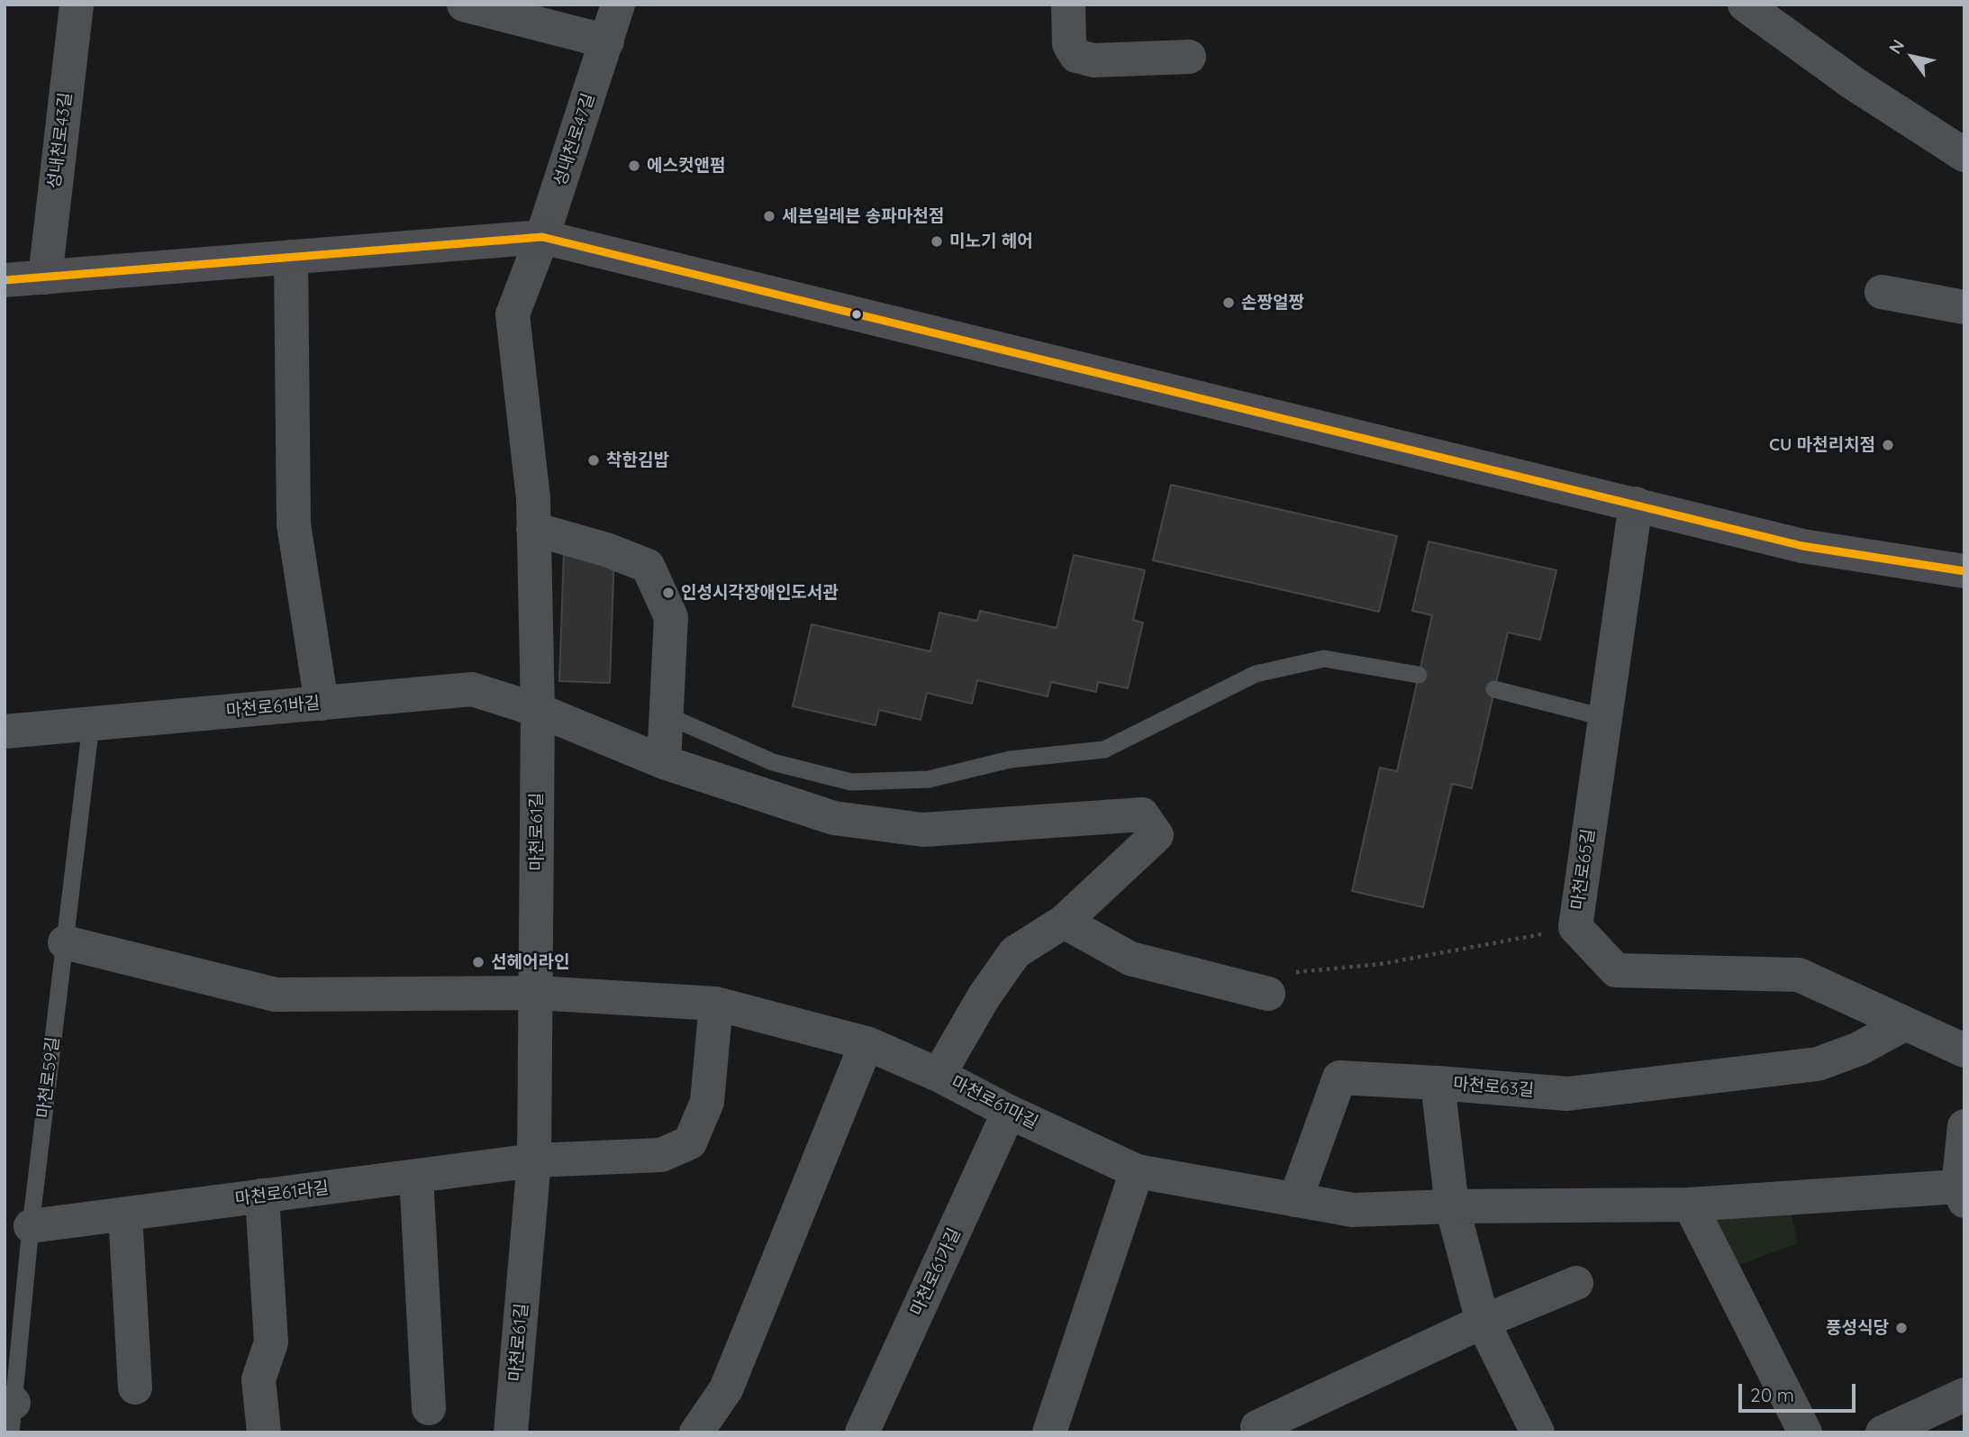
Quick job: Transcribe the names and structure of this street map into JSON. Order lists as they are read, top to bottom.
{
  "streets": {
    "street": [
      "성내천로47길",
      "성내천로43길",
      "마천로61바길",
      "마천로61길",
      "마천로65길",
      "마천로63길",
      "마천로61마길",
      "마천로61라길",
      "마천로61가길"
    ],
    "lane": ["마천로59길"]
  },
  "crossings": [
    ["성내천로47길", "마천로61길"],
    ["마천로61바길", "마천로61길"],
    ["마천로61바길", "마천로59길"],
    ["마천로61길", "마천로61마길"],
    ["마천로61길", "마천로61라길"],
    ["마천로65길", "마천로63길"],
    ["마천로59길", "마천로61마길"],
    ["마천로59길", "마천로61라길"],
    ["마천로63길", "마천로61마길"],
    ["마천로61마길", "마천로61라길"],
    ["마천로61마길", "마천로61가길"]
  ],
  "places": [
    "에스컷앤펌",
    "세븐일레븐 송파마천점",
    "미노기 헤어",
    "손짱얼짱",
    "CU 마천리치점",
    "착한김밥",
    "인성시각장애인도서관",
    "선헤어라인",
    "풍성식당"
  ],
  "scale_bar": "20 m",
  "north": "top left"
}
